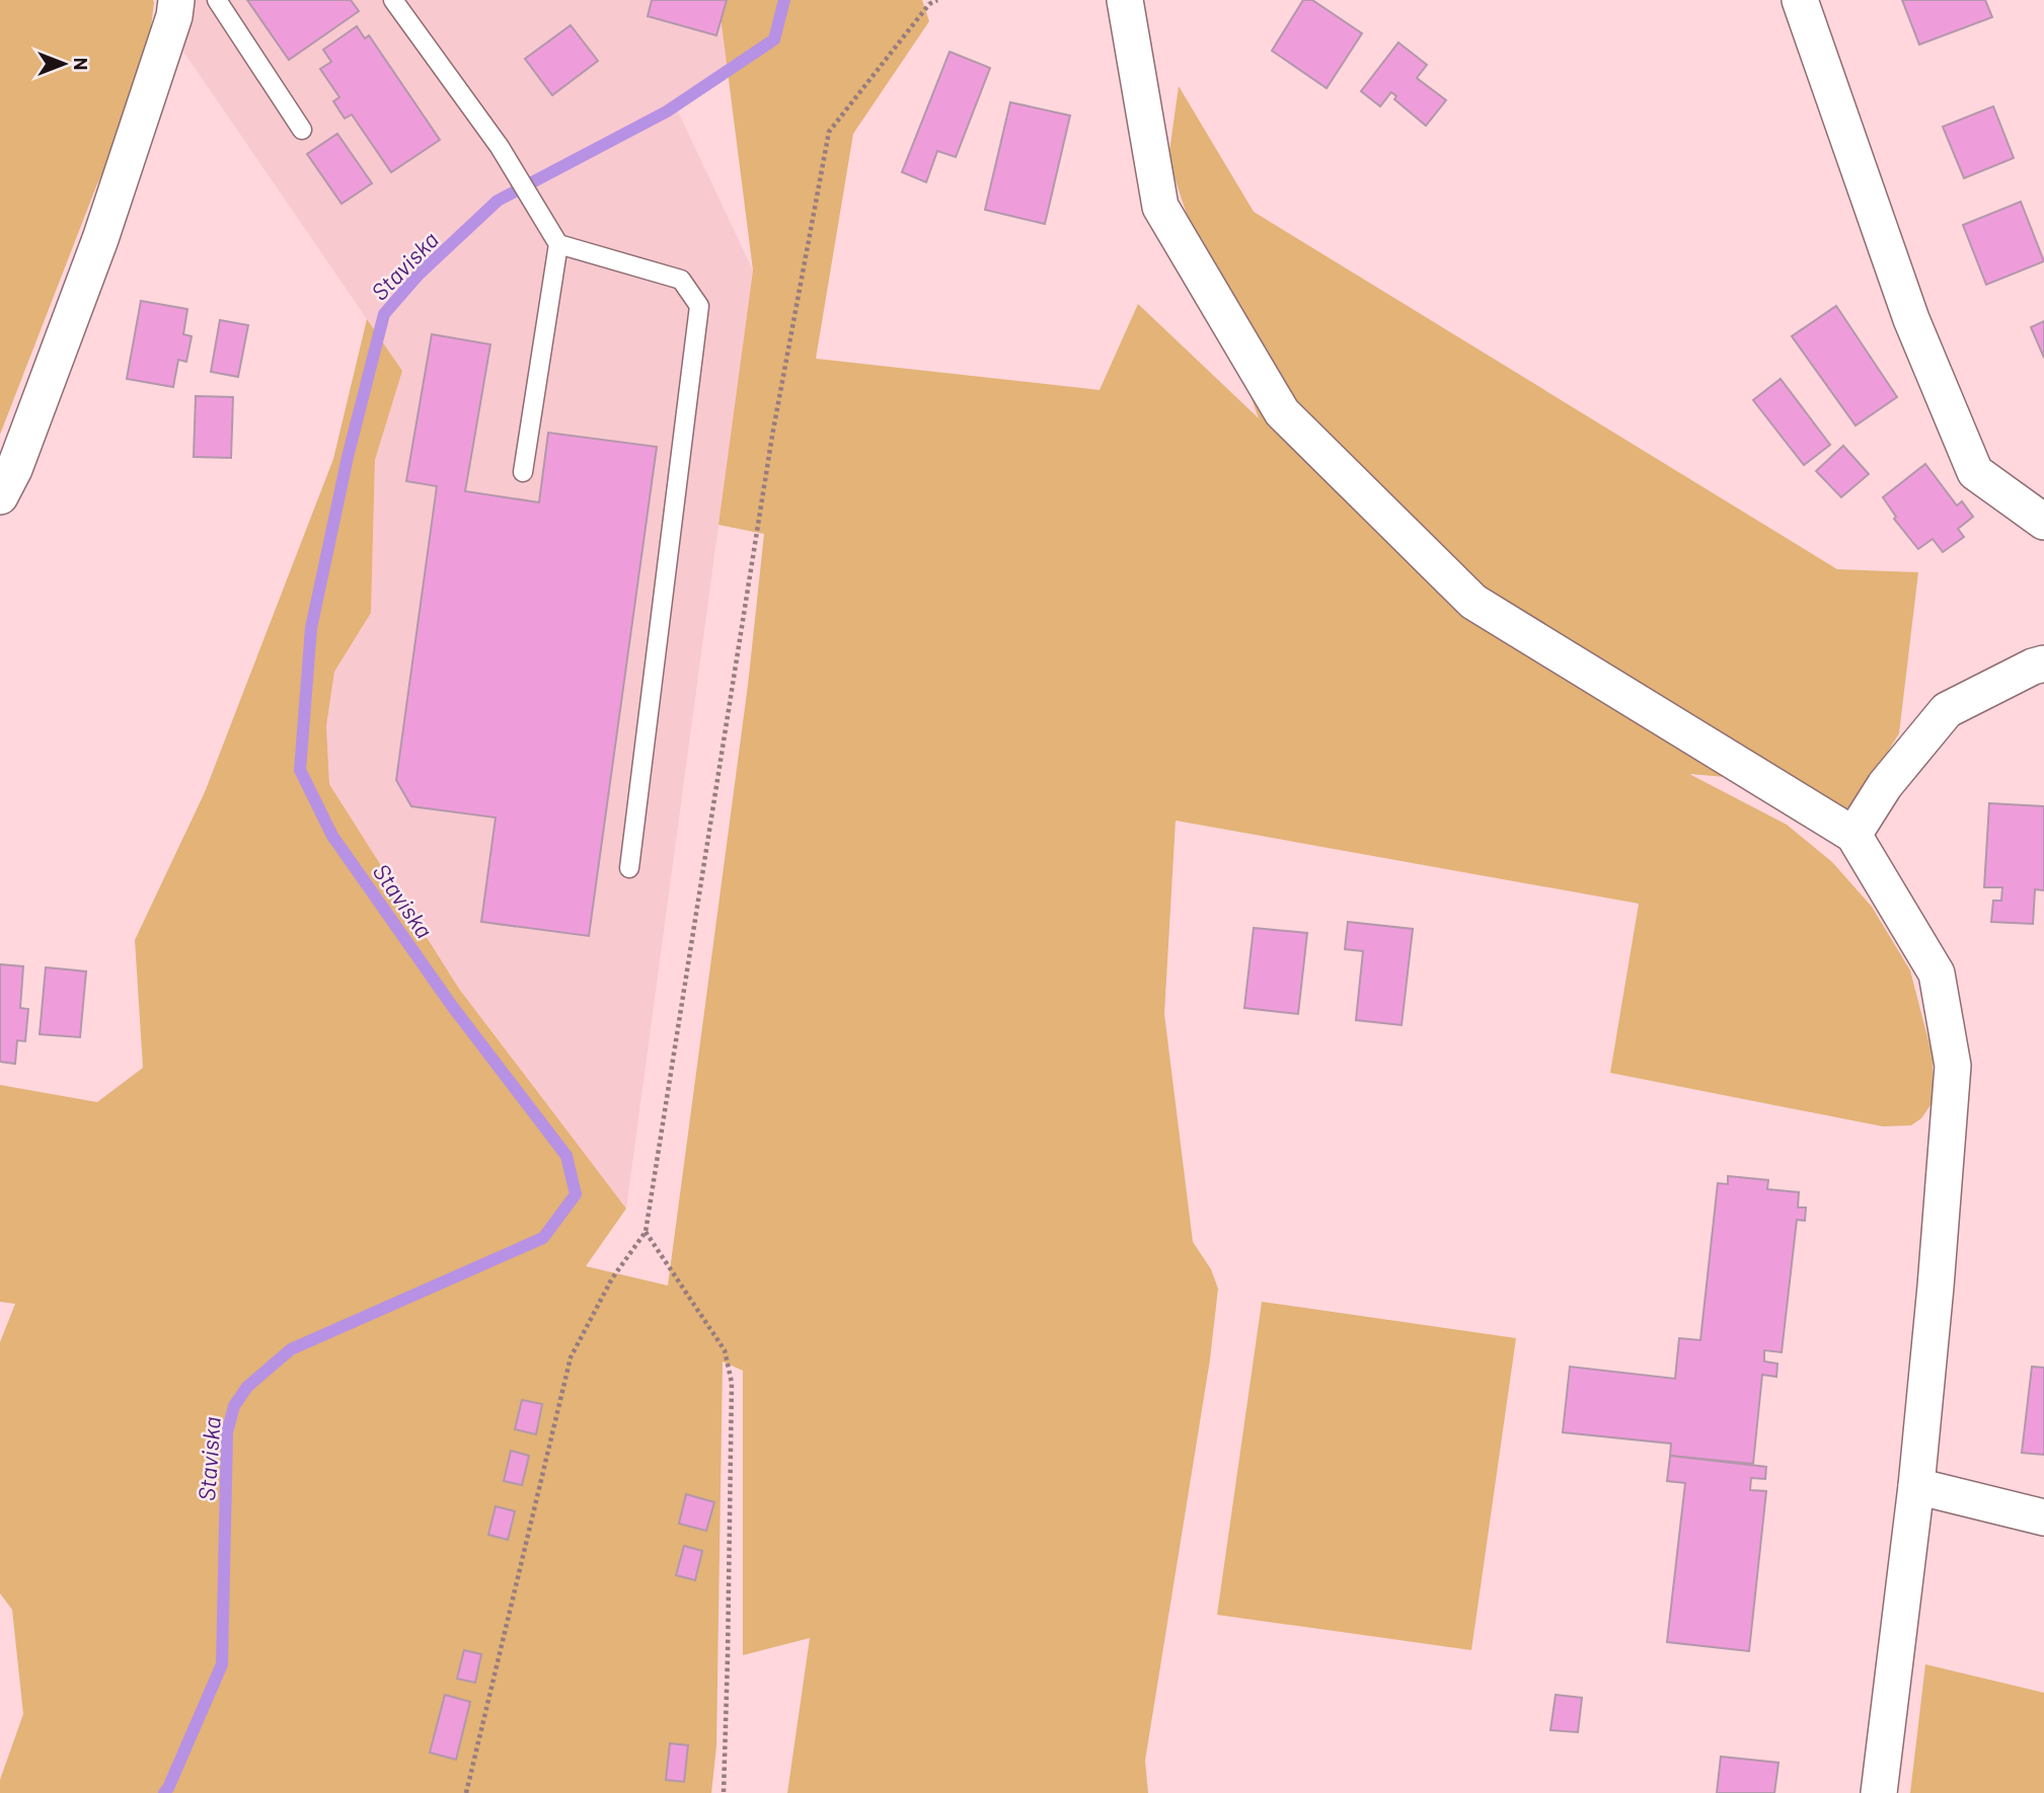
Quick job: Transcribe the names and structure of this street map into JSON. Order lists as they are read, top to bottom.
{
  "water": ["Staviska"],
  "north": "right"
}
